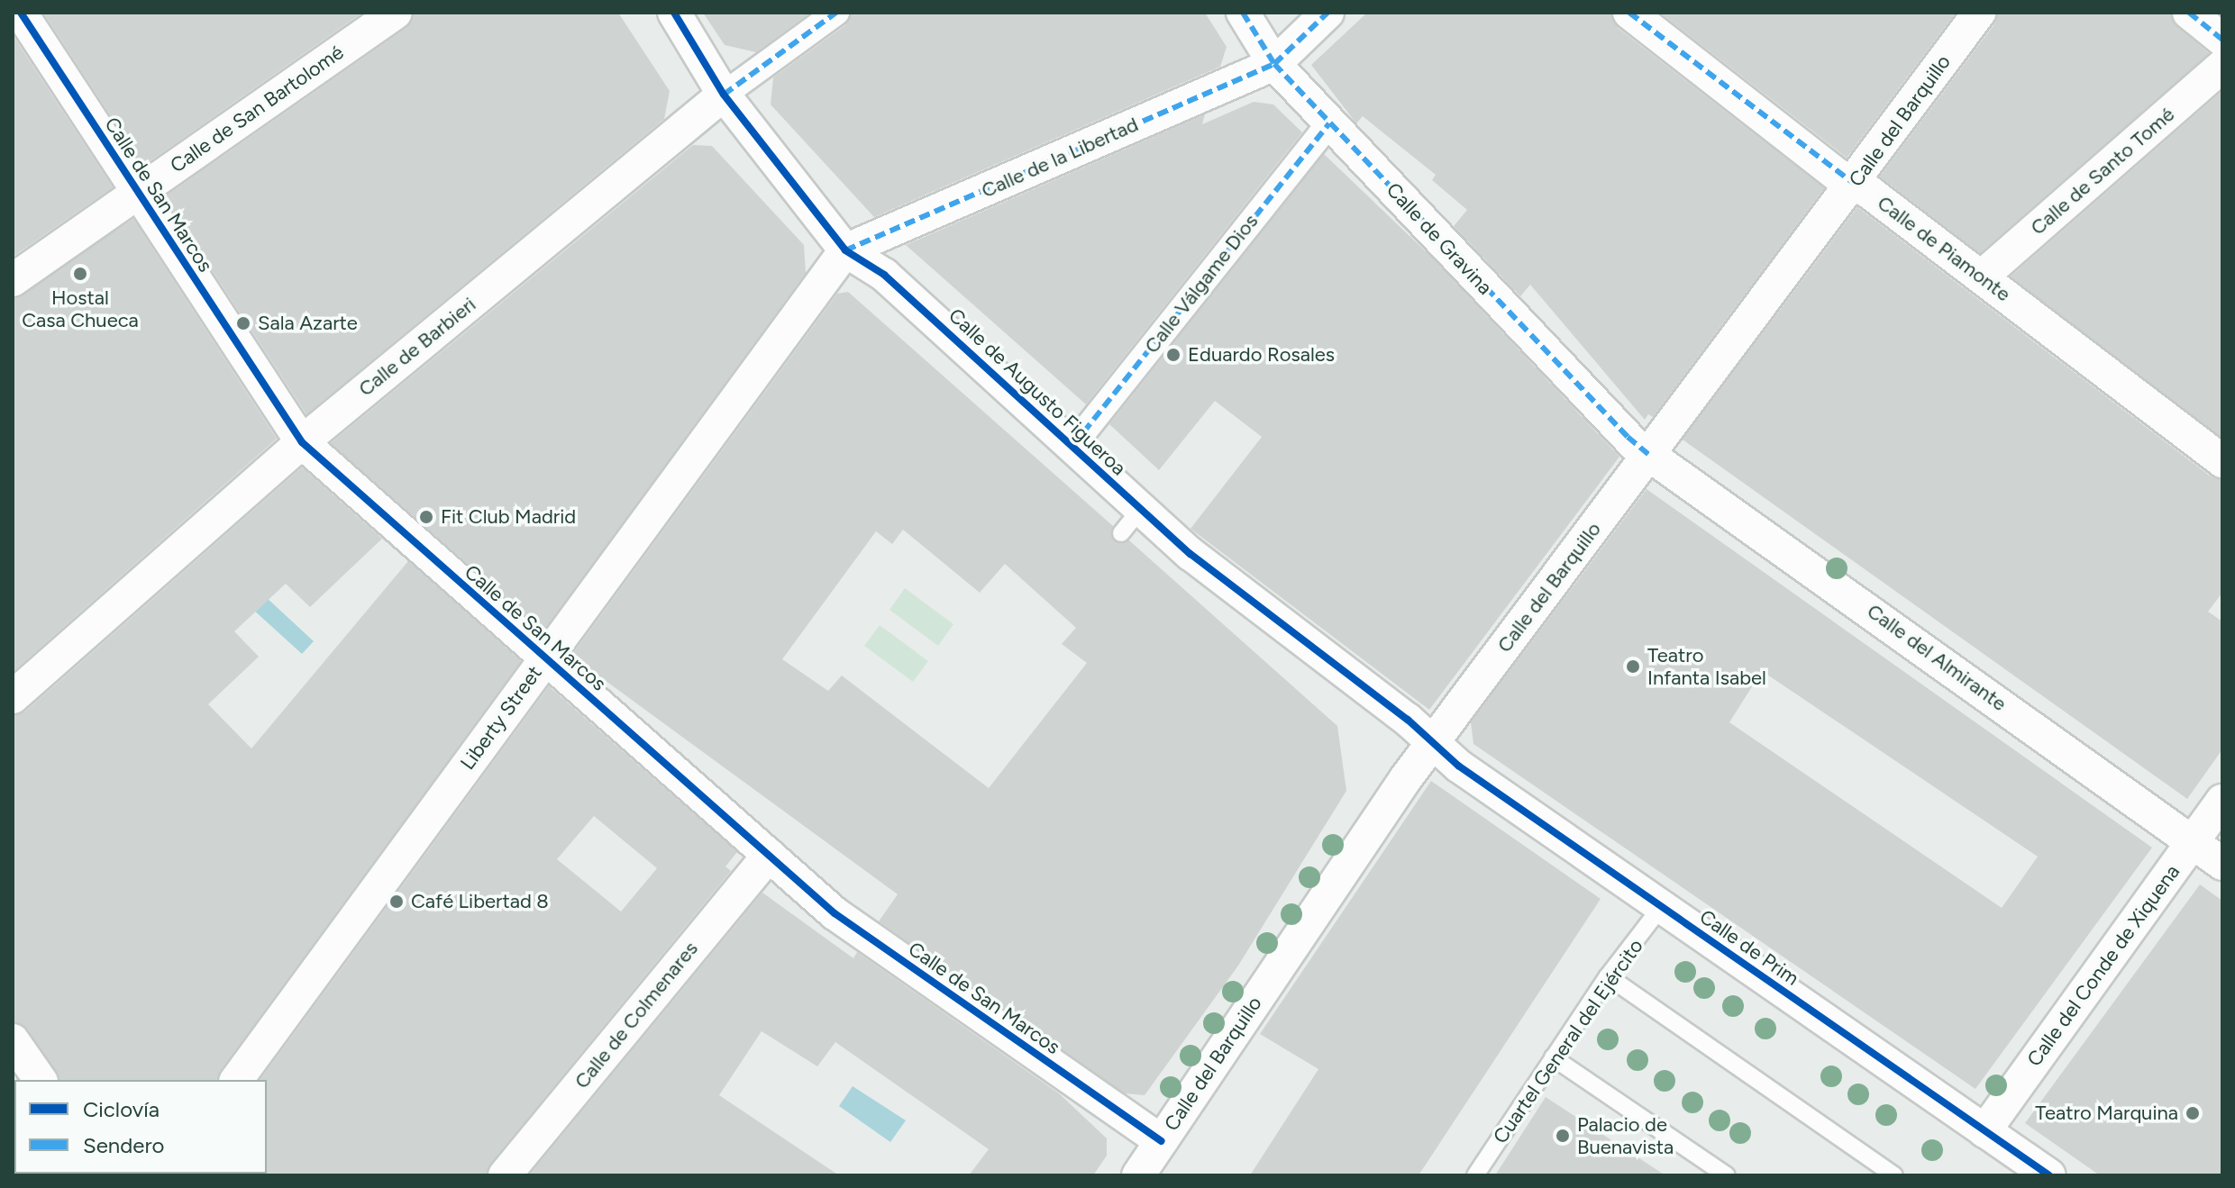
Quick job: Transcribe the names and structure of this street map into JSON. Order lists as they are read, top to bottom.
{
  "streets": {
    "street": [
      "Calle de San Bartolomé",
      "Calle del Barquillo",
      "Calle de la Libertad",
      "Calle de Santo Tomé",
      "Calle de San Marcos",
      "Calle de Gravina",
      "Calle de Piamonte",
      "Calle Válgame Dios",
      "Calle de Barbieri",
      "Calle de Augusto Figueroa",
      "Calle del Almirante",
      "Liberty Street",
      "Calle de Prim",
      "Calle del Conde de Xiquena",
      "Calle de Colmenares"
    ],
    "lane": ["Cuartel General del Ejército"]
  },
  "crossings": [
    ["Calle de San Bartolomé", "Calle de San Marcos"],
    ["Calle del Barquillo", "Calle de San Marcos"],
    ["Calle del Barquillo", "Calle de Gravina"],
    ["Calle del Barquillo", "Calle de Piamonte"],
    ["Calle del Barquillo", "Calle de Augusto Figueroa"],
    ["Calle del Barquillo", "Calle del Almirante"],
    ["Calle del Barquillo", "Calle de Prim"],
    ["Calle de la Libertad", "Calle de Gravina"],
    ["Calle de la Libertad", "Calle de Augusto Figueroa"],
    ["Calle de la Libertad", "Liberty Street"],
    ["Calle de Santo Tomé", "Calle de Piamonte"],
    ["Calle de San Marcos", "Calle de Barbieri"],
    ["Calle de San Marcos", "Liberty Street"],
    ["Calle de San Marcos", "Calle de Colmenares"],
    ["Calle de Gravina", "Calle Válgame Dios"],
    ["Calle de Gravina", "Calle del Almirante"],
    ["Calle Válgame Dios", "Calle de Augusto Figueroa"],
    ["Calle de Barbieri", "Calle de Augusto Figueroa"],
    ["Calle de Augusto Figueroa", "Liberty Street"],
    ["Calle de Augusto Figueroa", "Calle de Prim"],
    ["Calle del Almirante", "Calle del Conde de Xiquena"],
    ["Calle de Prim", "Calle del Conde de Xiquena"],
    ["Calle de Prim", "Cuartel General del Ejército"]
  ],
  "places": [
    "Hostal Casa Chueca",
    "Sala Azarte",
    "Eduardo Rosales",
    "Fit Club Madrid",
    "Teatro Infanta Isabel",
    "Café Libertad 8",
    "Teatro Marquina",
    "Palacio de Buenavista"
  ],
  "legend": ["Ciclovía", "Sendero"]
}
